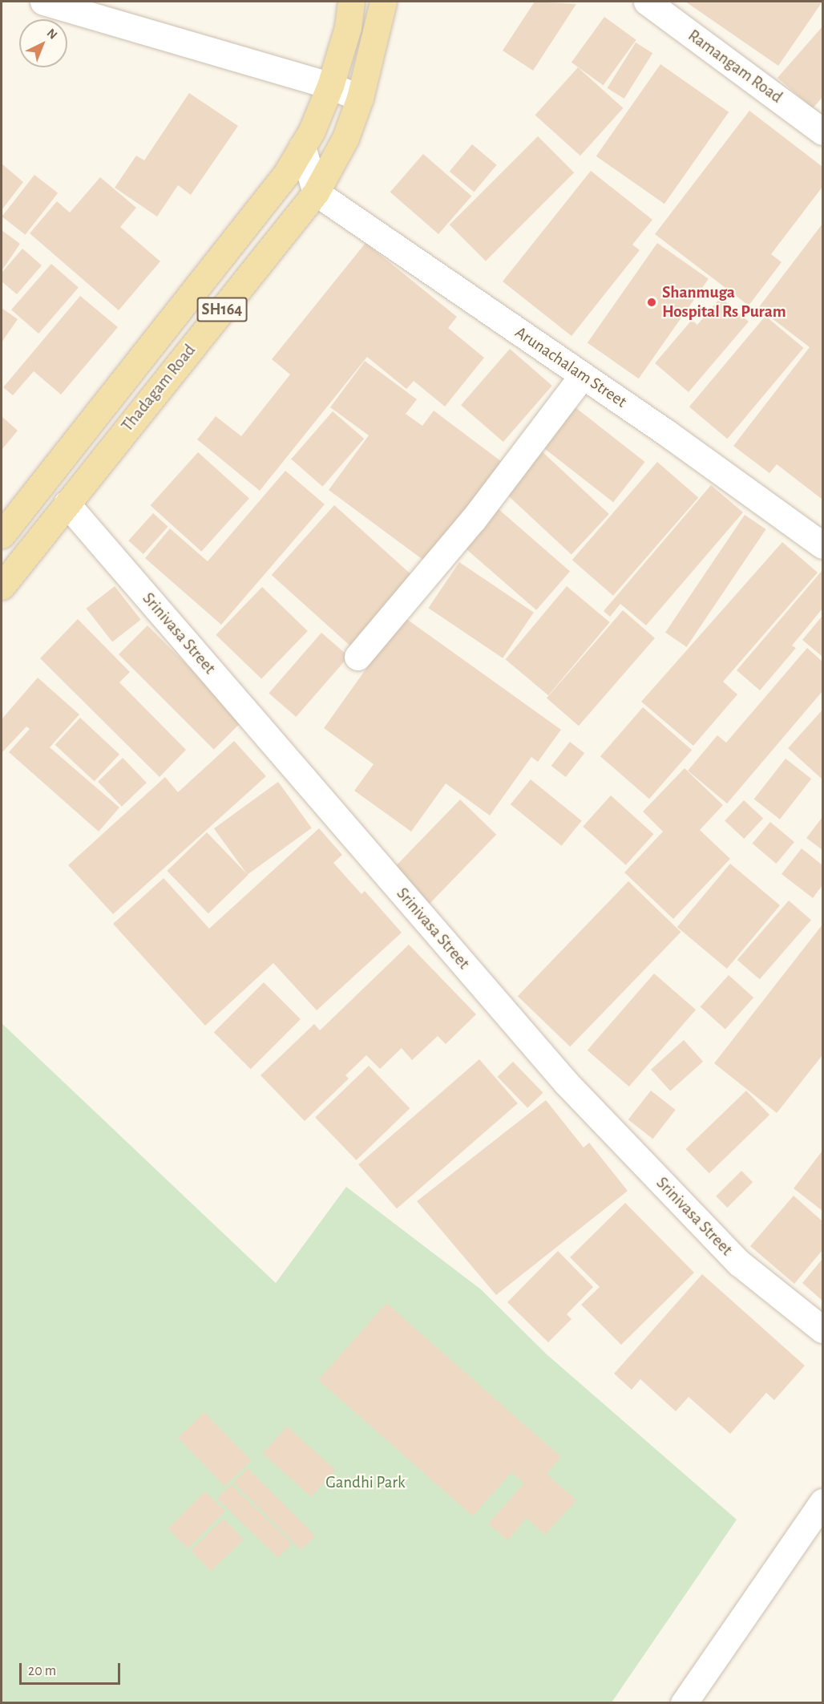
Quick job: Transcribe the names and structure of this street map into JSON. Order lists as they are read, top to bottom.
{
  "streets": {
    "main road": ["SH164", "Thadagam Road"],
    "street": ["Ramangam Road", "Arunachalam Street", "Srinivasa Street"]
  },
  "crossings": [
    ["Arunachalam Street", "Thadagam Road"],
    ["Thadagam Road", "Srinivasa Street"]
  ],
  "parks": ["Gandhi Park"],
  "places": ["Shanmuga Hospital Rs Puram"],
  "scale_bar": "20 m",
  "north": "top right"
}
